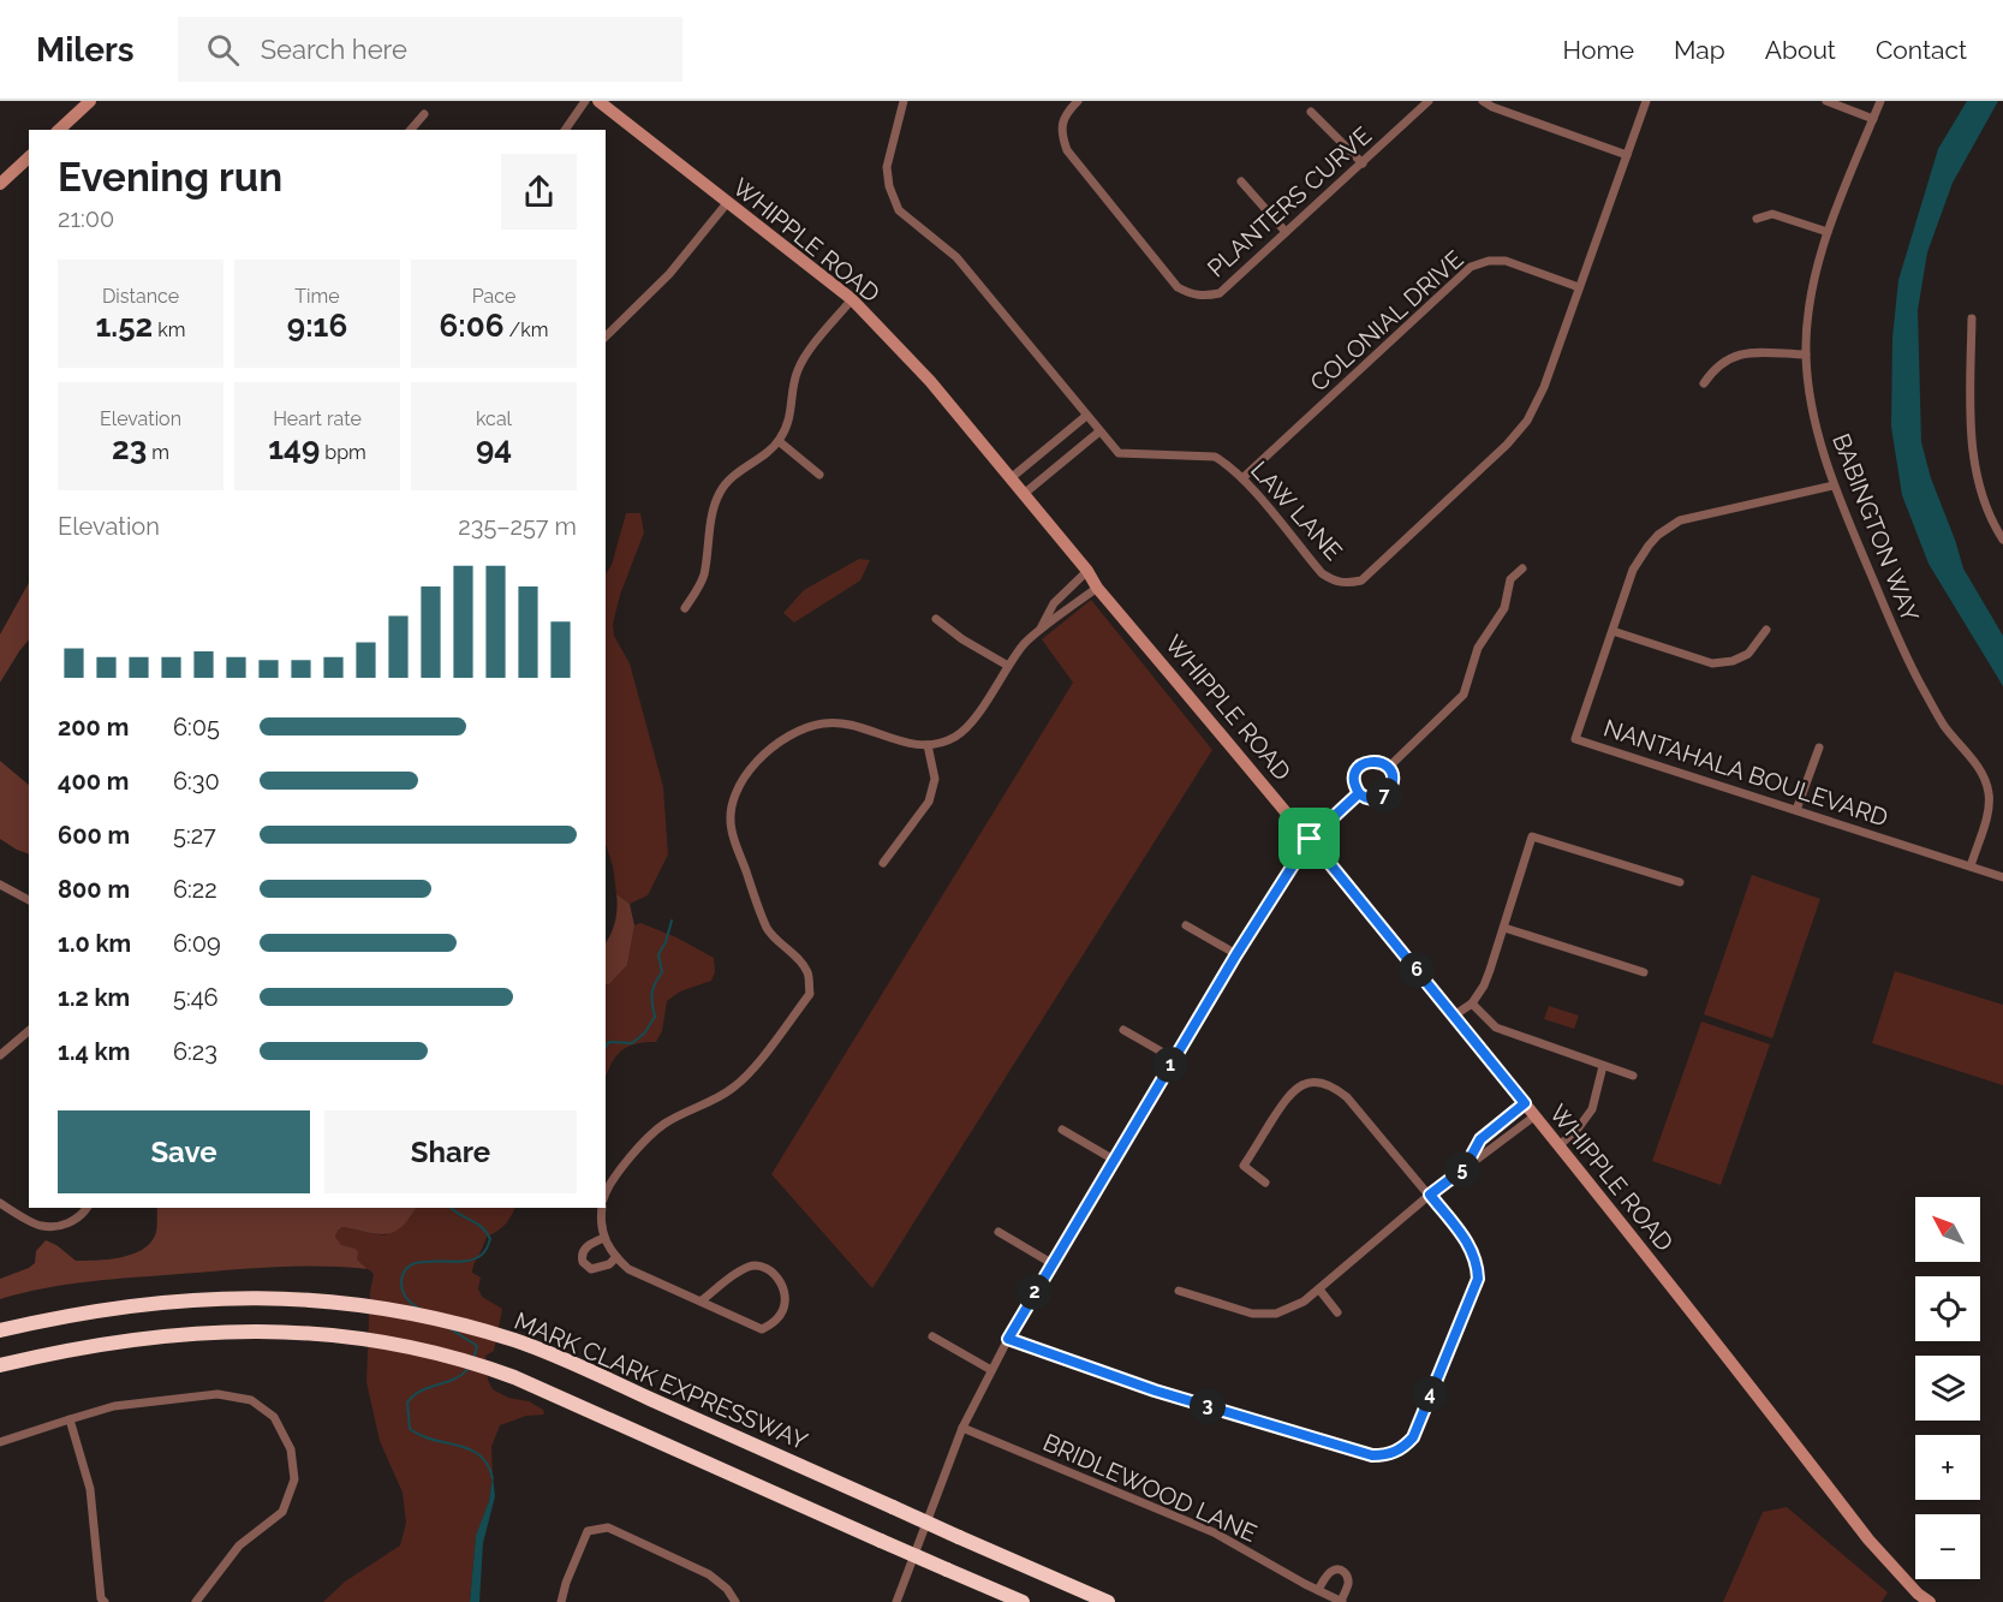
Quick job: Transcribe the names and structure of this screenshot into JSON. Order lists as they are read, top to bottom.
{
  "streets": {
    "highway": ["MARK CLARK EXPRESSWAY"],
    "main road": ["WHIPPLE ROAD"],
    "street": [
      "PLANTERS CURVE",
      "COLONIAL DRIVE",
      "LAW LANE",
      "BABINGTON WAY",
      "NANTAHALA BOULEVARD",
      "BRIDLEWOOD LANE"
    ]
  },
  "crossings": [
    ["COLONIAL DRIVE", "LAW LANE"],
    ["BABINGTON WAY", "NANTAHALA BOULEVARD"]
  ],
  "north": "top left",
  "page": {
    "header": "Milers",
    "search": "Search here",
    "nav": [
      "Home",
      "Map",
      "About",
      "Contact"
    ],
    "heading": ["Evening run", "21:00"],
    "stats": [
      ["Distance", "1.52 km"],
      ["Time", "9:16"],
      ["Pace", "6:06 /km"],
      ["Elevation", "23 m"],
      ["Heart rate", "149 bpm"],
      ["kcal", "94"]
    ],
    "chart": ["Elevation", "235–257 m"],
    "list": [
      {
        "name": "200 m",
        "note": "6:05"
      },
      {
        "name": "400 m",
        "note": "6:30"
      },
      {
        "name": "600 m",
        "note": "5:27"
      },
      {
        "name": "800 m",
        "note": "6:22"
      },
      {
        "name": "1.0 km",
        "note": "6:09"
      },
      {
        "name": "1.2 km",
        "note": "5:46"
      },
      {
        "name": "1.4 km",
        "note": "6:23"
      }
    ],
    "pins": [
      "7",
      "6",
      "1",
      "5",
      "2",
      "4",
      "3"
    ],
    "buttons": ["Save", "Share"],
    "map_buttons": ["+", "−"]
  }
}
